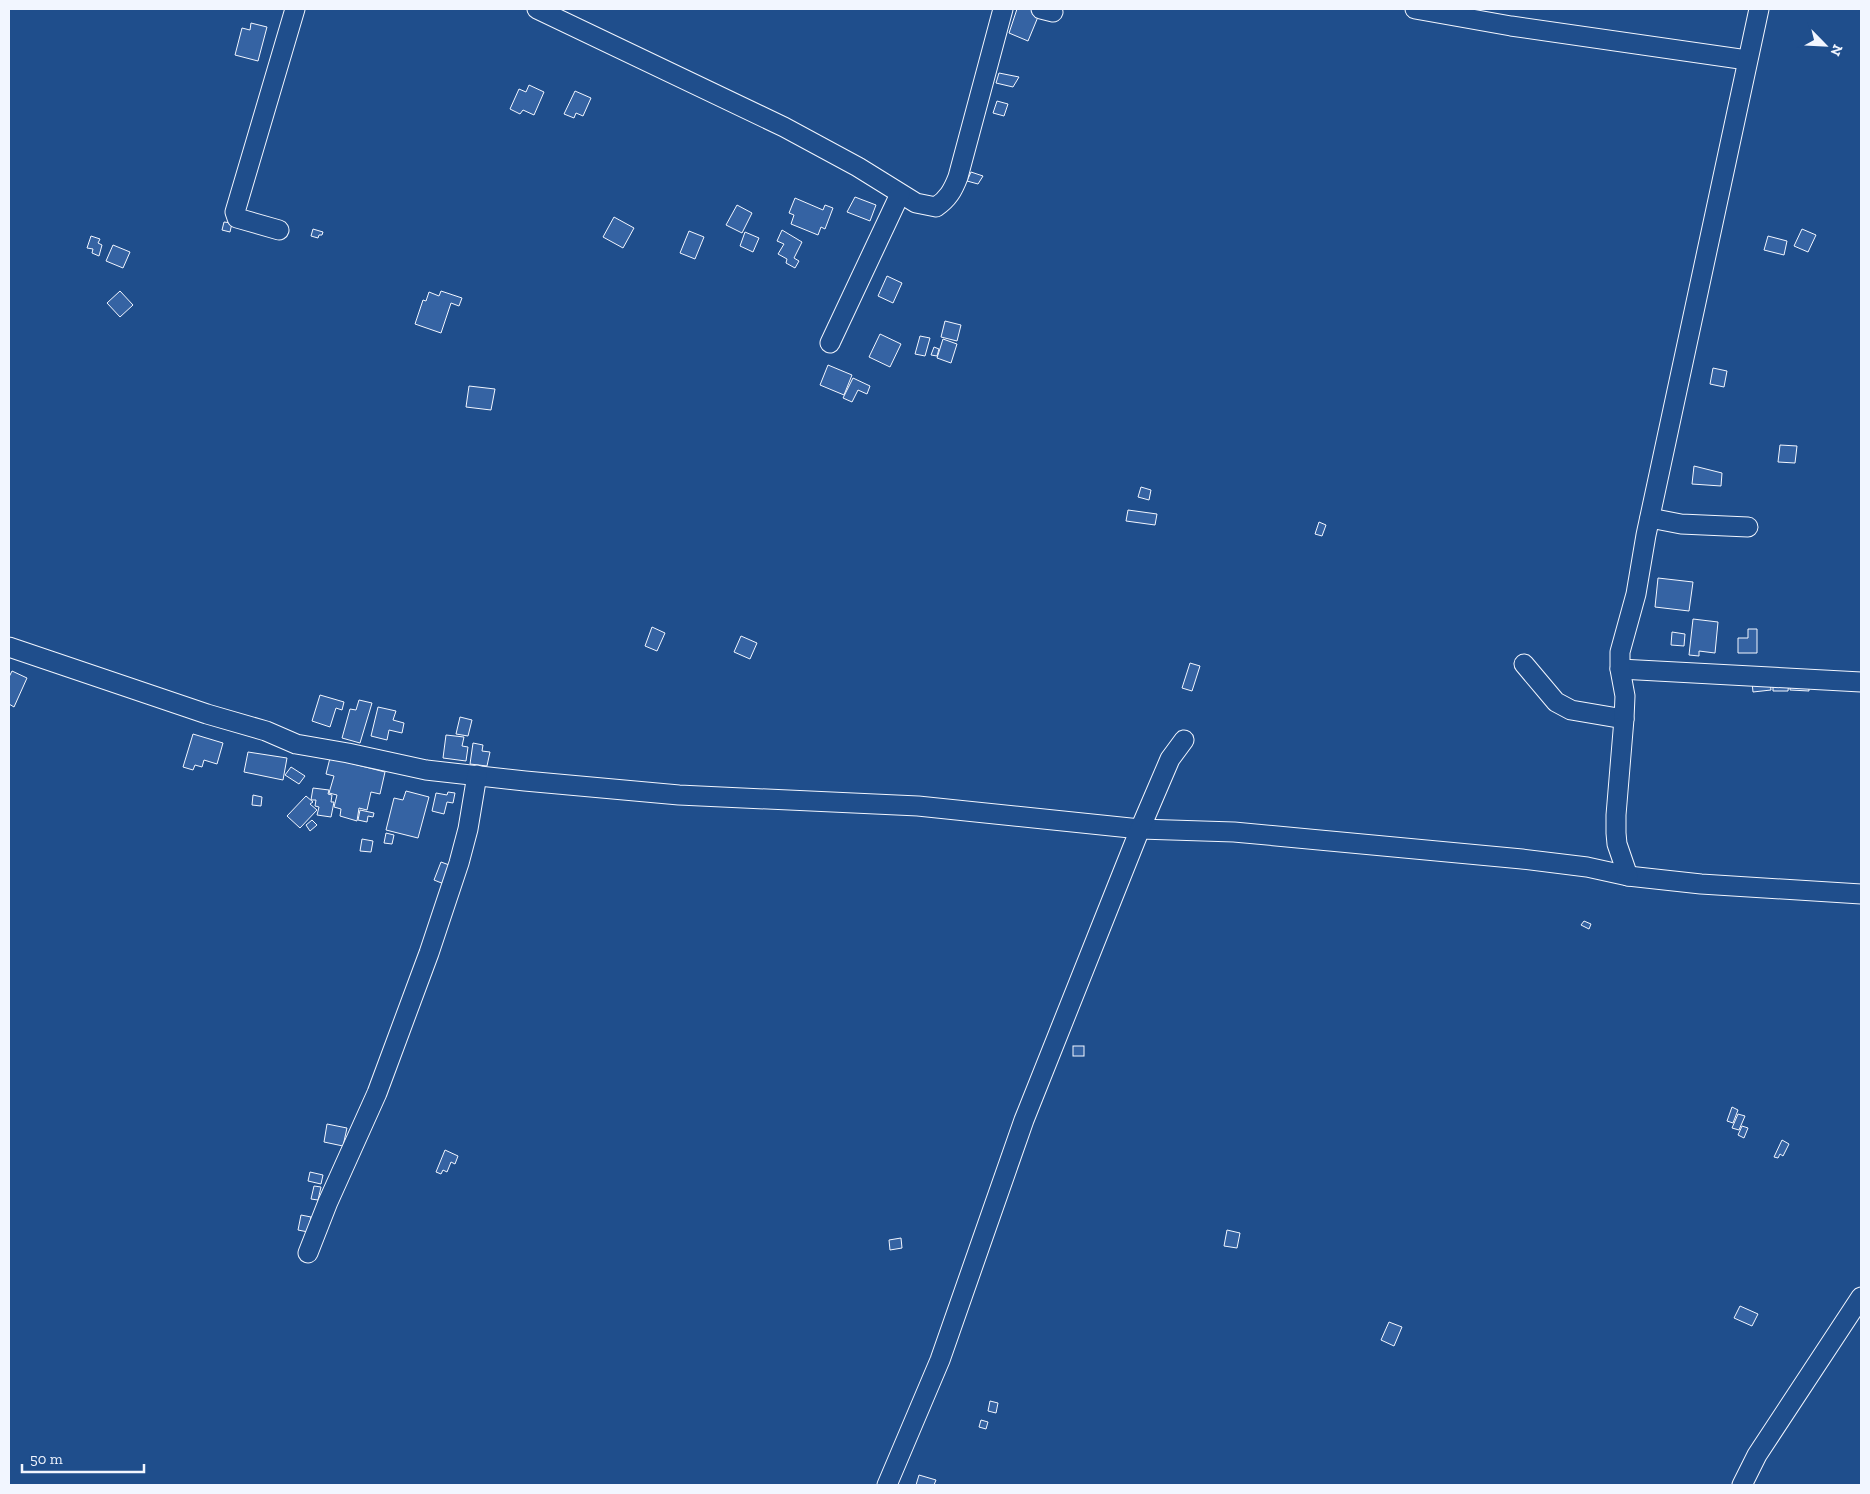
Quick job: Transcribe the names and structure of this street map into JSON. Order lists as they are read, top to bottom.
{
  "scale_bar": "50 m",
  "north": "bottom right"
}
